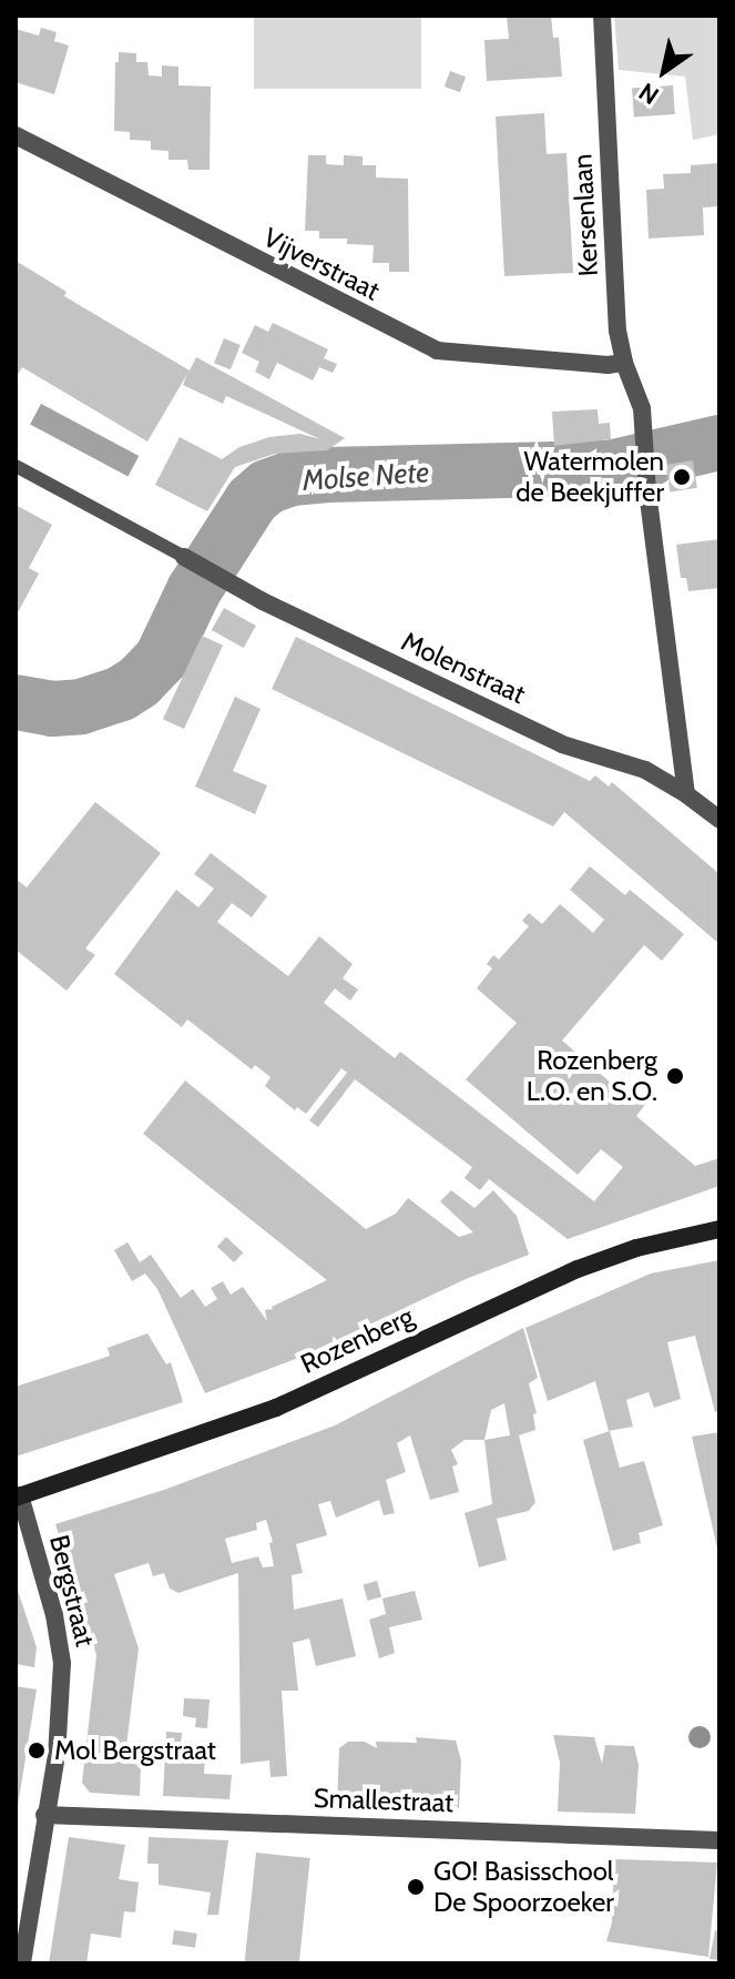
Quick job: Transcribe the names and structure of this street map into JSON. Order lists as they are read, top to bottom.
{
  "streets": {
    "main road": ["Rozenberg"],
    "street": [
      "Kersenlaan",
      "Vijverstraat",
      "Molenstraat",
      "Bergstraat",
      "Smallestraat"
    ]
  },
  "crossings": [
    ["Kersenlaan", "Vijverstraat"],
    ["Kersenlaan", "Molenstraat"],
    ["Rozenberg", "Bergstraat"],
    ["Bergstraat", "Smallestraat"]
  ],
  "water": ["Molse Nete"],
  "places": [
    "Watermolen de Beekjuffer",
    "Rozenberg L.O. en S.O.",
    "Mol Bergstraat",
    "GO! Basisschool De Spoorzoeker"
  ],
  "north": "bottom left"
}
